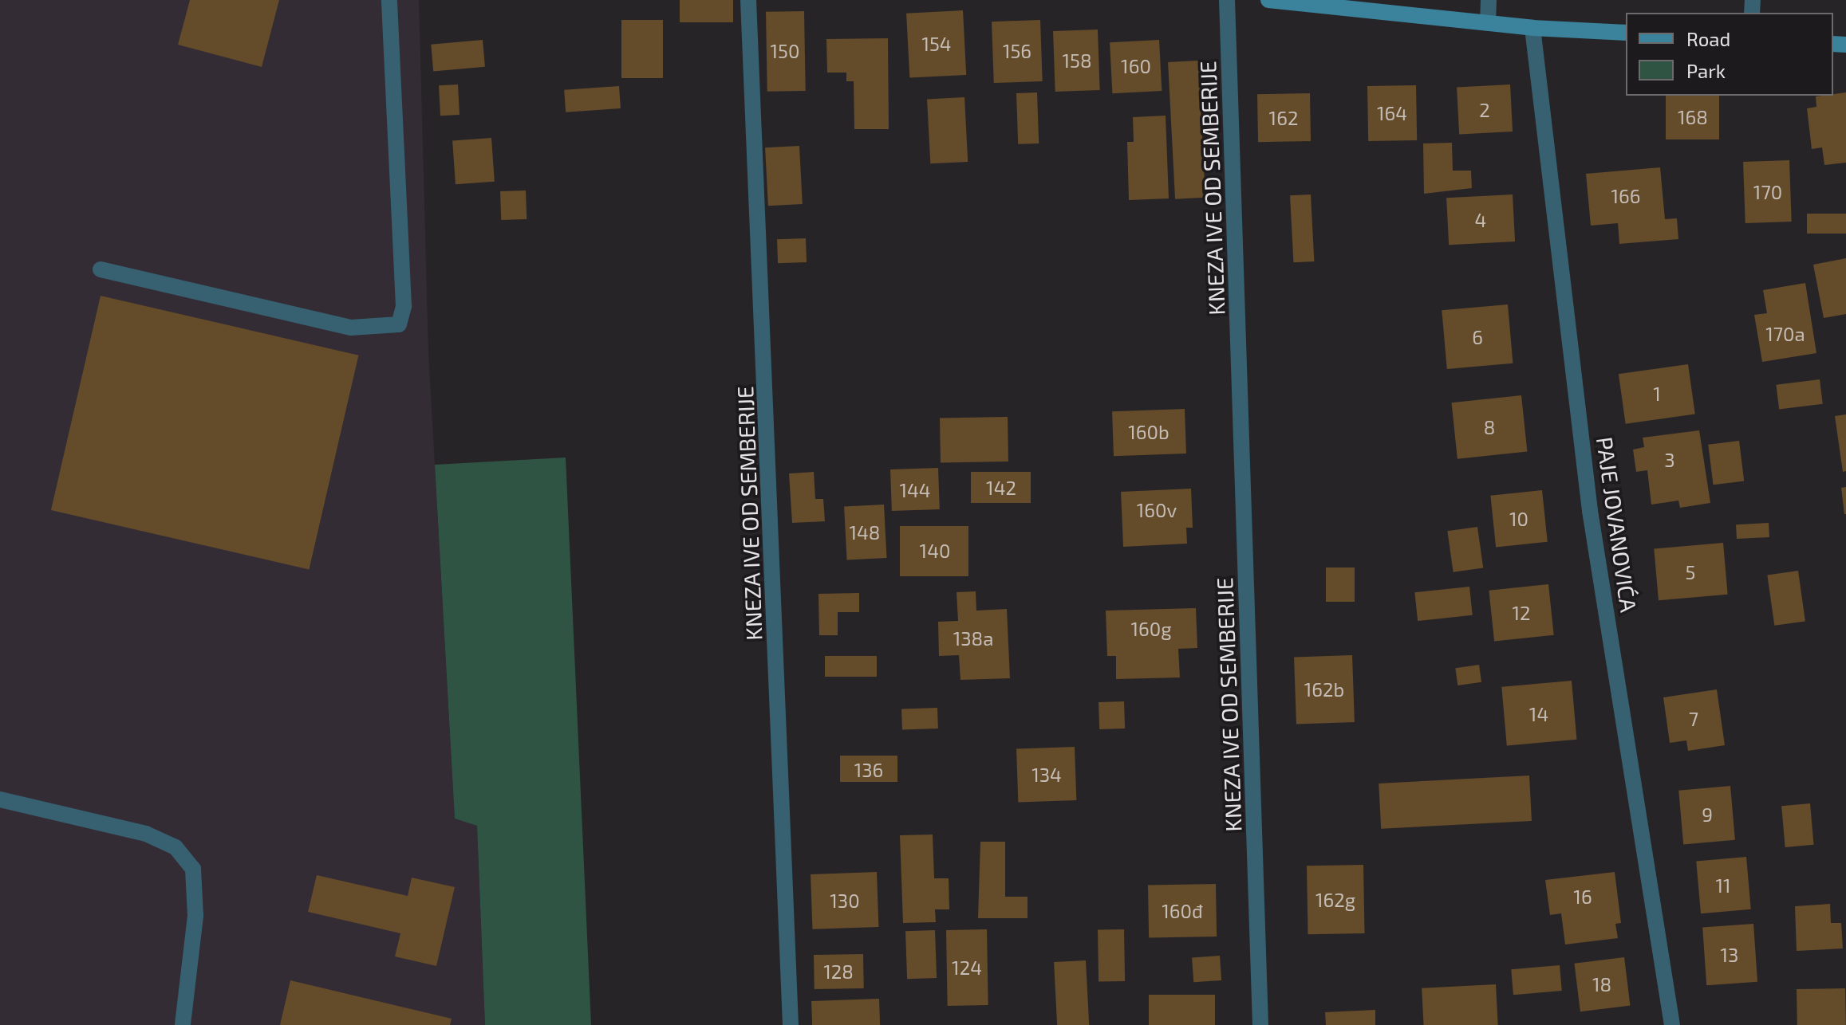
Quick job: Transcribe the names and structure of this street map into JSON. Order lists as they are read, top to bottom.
{
  "streets": {
    "street": ["KNEZA IVE OD SEMBERIJE", "PAJE JOVANOVIĆA"]
  },
  "house_numbers": [
    "154",
    "150",
    "156",
    "158",
    "160",
    "2",
    "164",
    "168",
    "162",
    "170",
    "166",
    "4",
    "170a",
    "6",
    "1",
    "8",
    "160b",
    "3",
    "142",
    "144",
    "160v",
    "10",
    "148",
    "140",
    "5",
    "12",
    "160g",
    "138a",
    "162b",
    "14",
    "7",
    "136",
    "134",
    "9",
    "11",
    "16",
    "162g",
    "130",
    "160đ",
    "13",
    "124",
    "128",
    "18"
  ],
  "legend": ["Road", "Park"]
}
